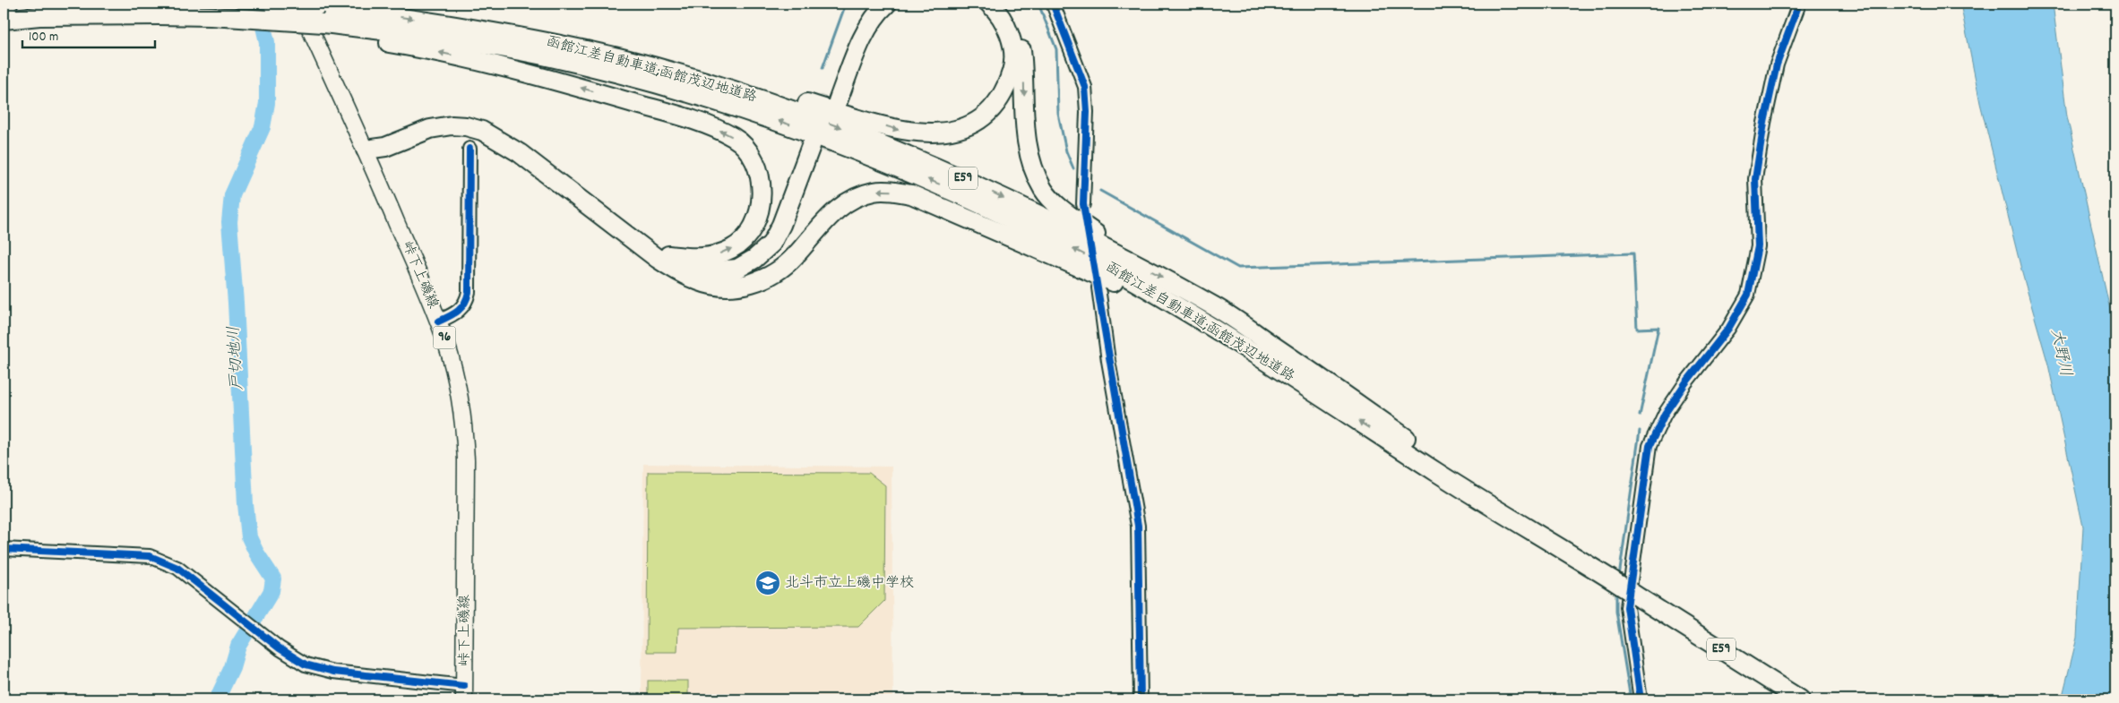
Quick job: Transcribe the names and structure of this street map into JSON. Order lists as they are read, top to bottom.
{
  "streets": {
    "highway": ["函館江差自動車道;函館茂辺地道路", "E59"],
    "main road": ["峠下上磯線", "96"]
  },
  "water": ["大野川", "戸切地川"],
  "places": {
    "school or university": ["北斗市立上磯中学校"]
  },
  "scale_bar": "100 m"
}
